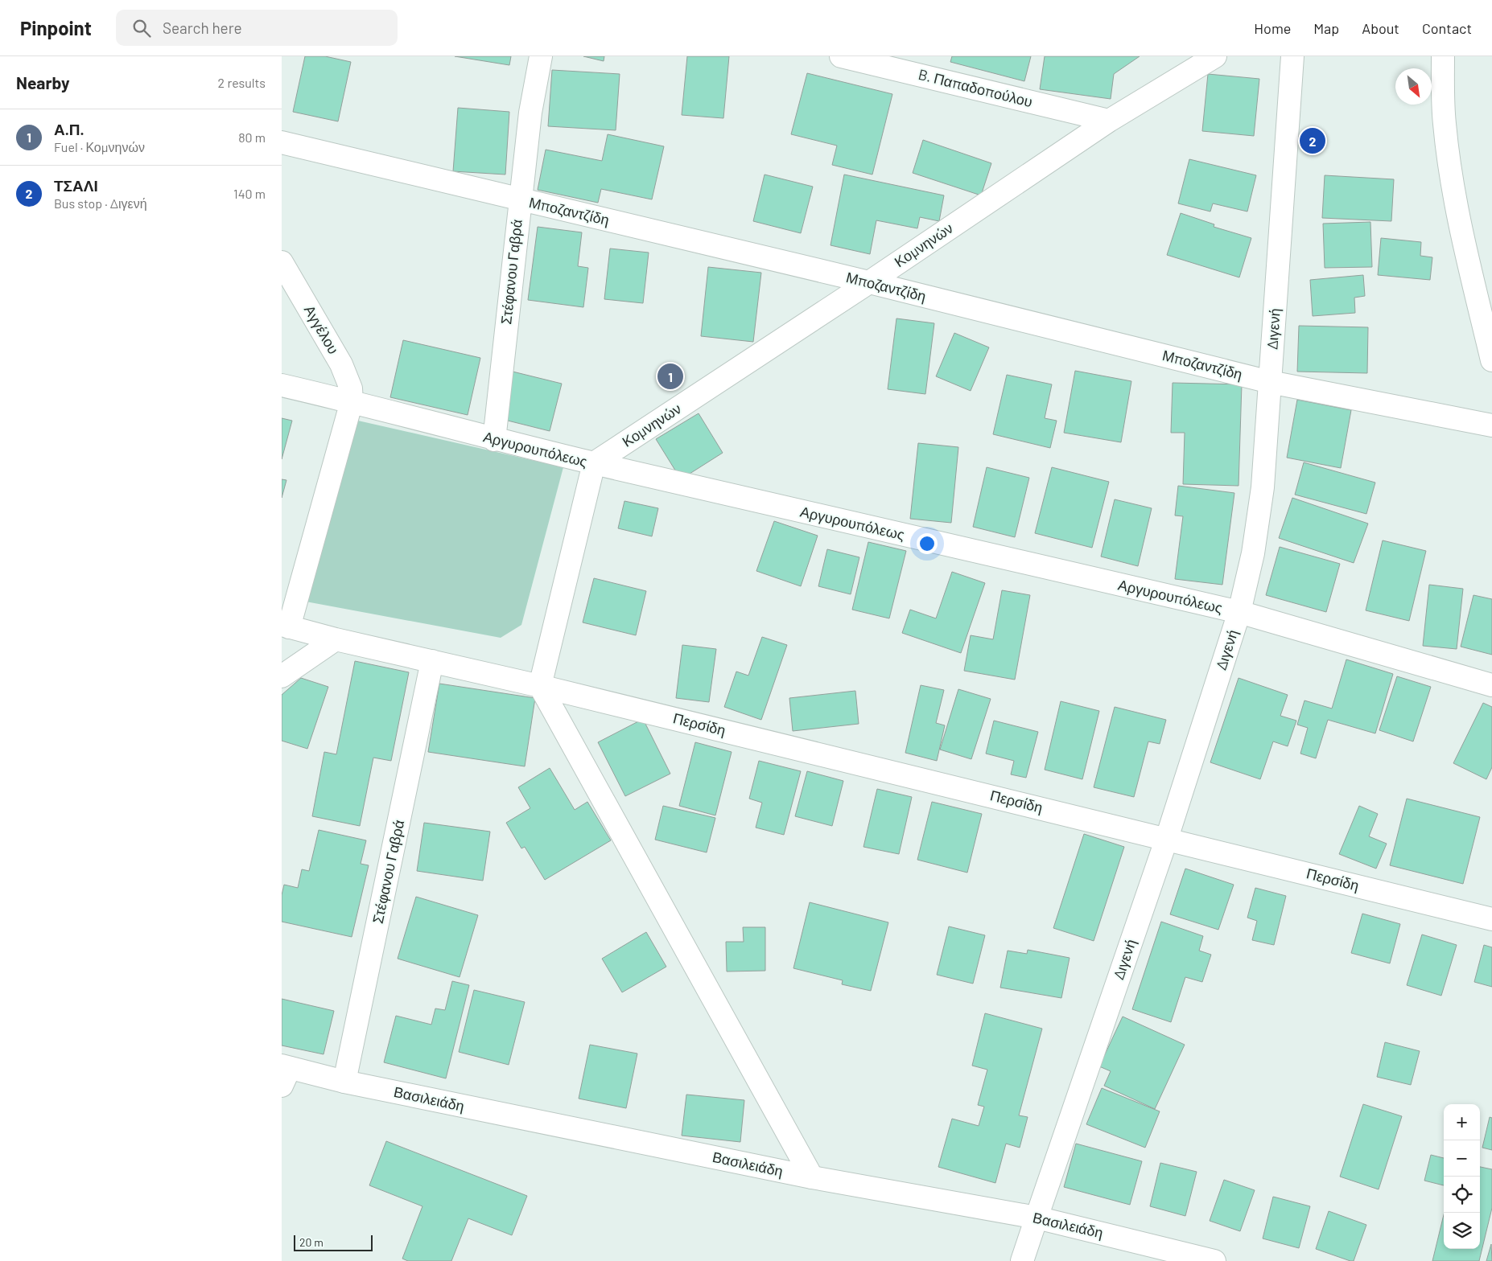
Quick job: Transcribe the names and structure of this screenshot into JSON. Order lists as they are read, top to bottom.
{
  "streets": {
    "street": [
      "B. Παπαδοπούλου",
      "Μποζαντζίδη",
      "Κομνηνών",
      "Στέφανου Γαβρά",
      "Διγενή",
      "Αγγέλου",
      "Αργυρουπόλεως",
      "Περσίδη",
      "Βασιλειάδη"
    ]
  },
  "crossings": [
    ["B. Παπαδοπούλου", "Κομνηνών"],
    ["Μποζαντζίδη", "Κομνηνών"],
    ["Μποζαντζίδη", "Στέφανου Γαβρά"],
    ["Μποζαντζίδη", "Διγενή"],
    ["Κομνηνών", "Αργυρουπόλεως"],
    ["Στέφανου Γαβρά", "Αργυρουπόλεως"],
    ["Στέφανου Γαβρά", "Περσίδη"],
    ["Στέφανου Γαβρά", "Βασιλειάδη"],
    ["Διγενή", "Αργυρουπόλεως"],
    ["Διγενή", "Περσίδη"],
    ["Διγενή", "Βασιλειάδη"],
    ["Αγγέλου", "Αργυρουπόλεως"]
  ],
  "scale_bar": "20 m",
  "north": "bottom right",
  "page": {
    "header": "Pinpoint",
    "search": "Search here",
    "nav": [
      "Home",
      "Map",
      "About",
      "Contact"
    ],
    "heading": ["Nearby", "2 results"],
    "list": [
      {
        "mark": "1",
        "name": "Α.Π.",
        "note": "Fuel · Κομνηνών",
        "value": "80 m"
      },
      {
        "mark": "2",
        "name": "ΤΣΑΛΙ",
        "note": "Bus stop · Διγενή",
        "value": "140 m"
      }
    ],
    "pins": ["2", "1"],
    "map_buttons": ["+", "−"],
    "scale": "20 m"
  }
}
